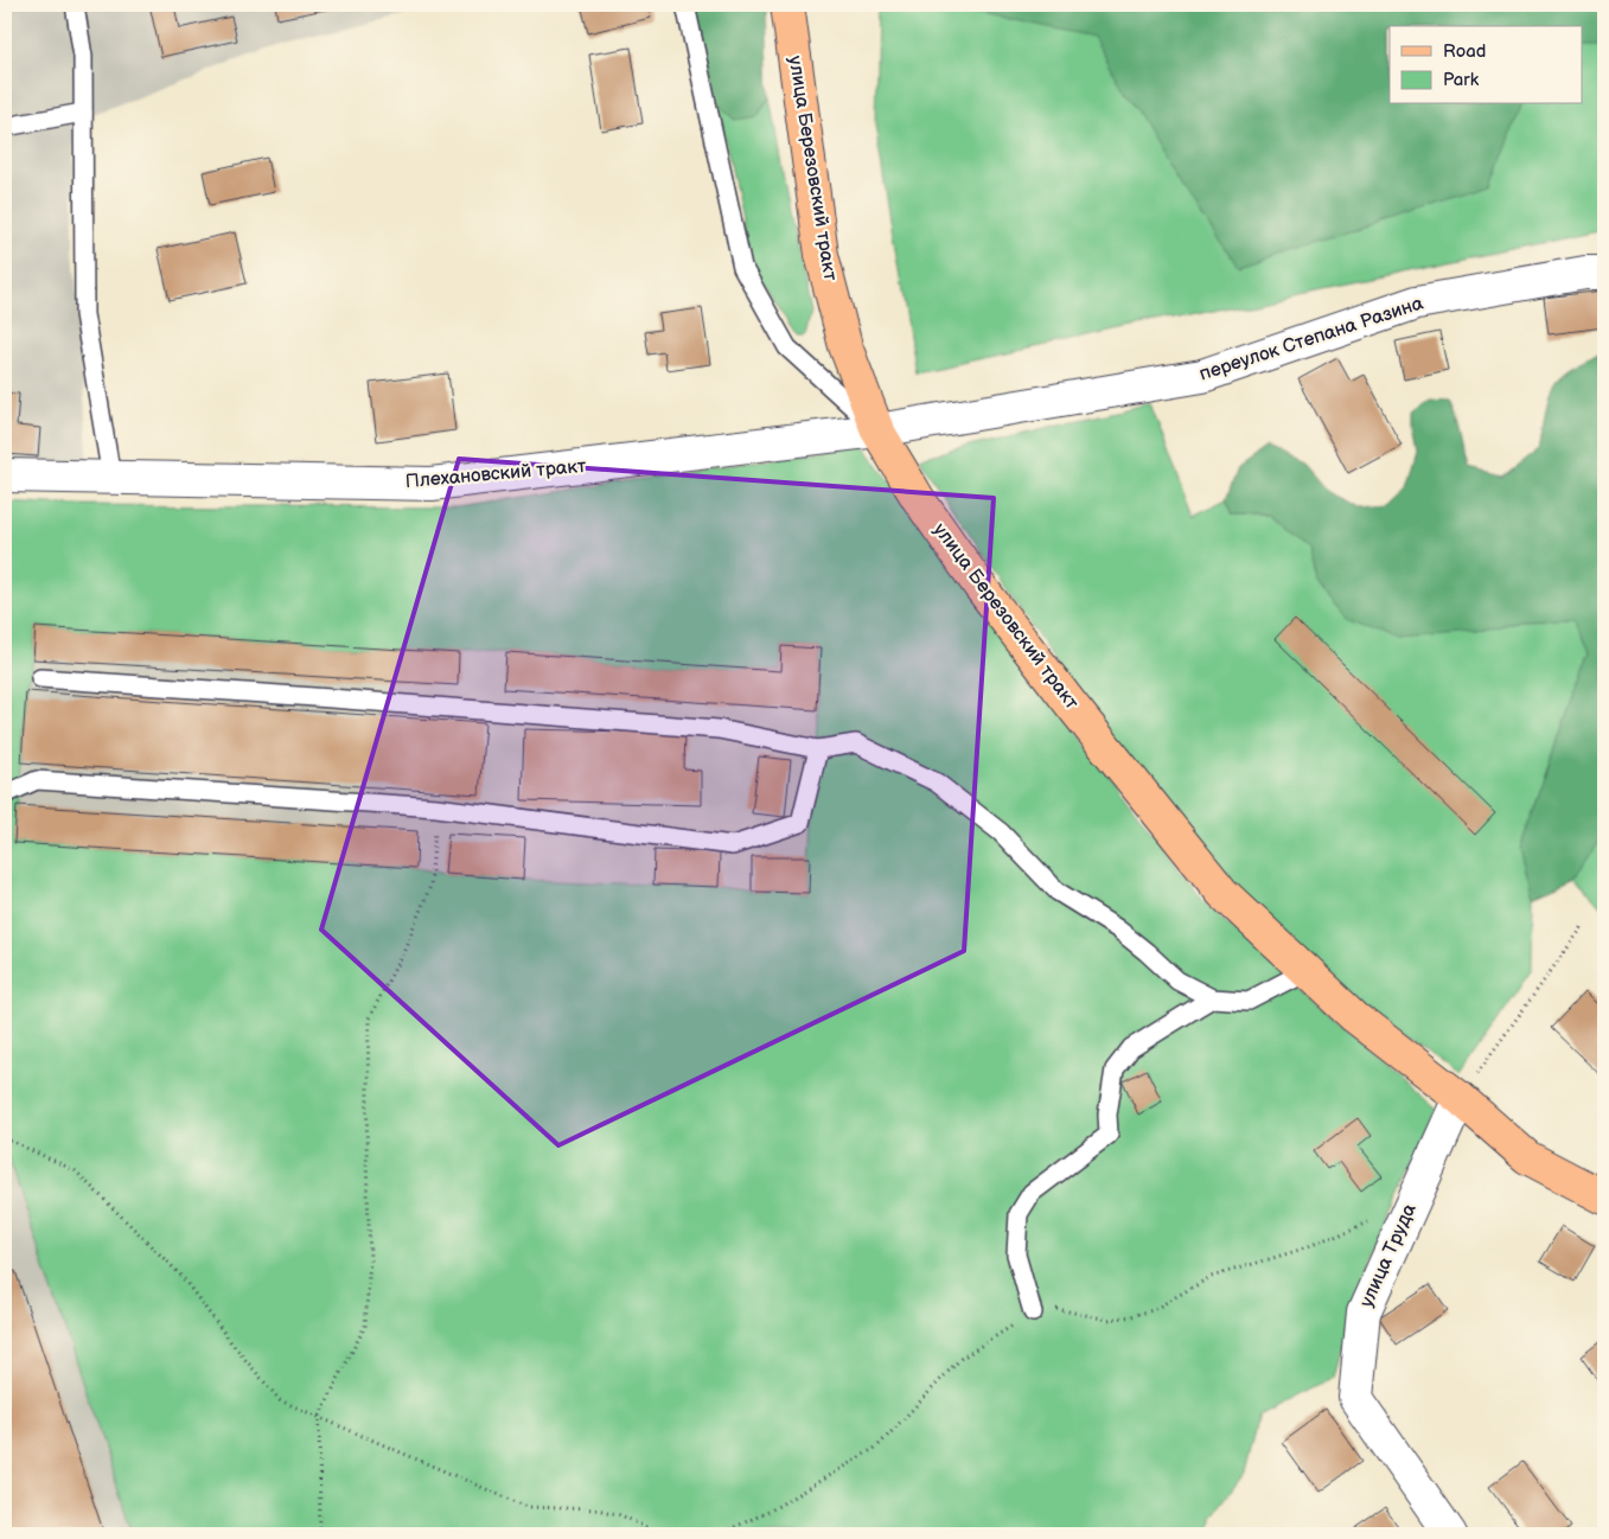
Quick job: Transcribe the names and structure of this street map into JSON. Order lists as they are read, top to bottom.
{
  "streets": {
    "main road": ["улица Березовский тракт"],
    "street": ["переулок Степана Разина", "Плехановский тракт", "улица Труда"]
  },
  "crossings": [
    ["улица Березовский тракт", "переулок Степана Разина"],
    ["улица Березовский тракт", "Плехановский тракт"],
    ["улица Березовский тракт", "улица Труда"],
    ["переулок Степана Разина", "Плехановский тракт"]
  ],
  "legend": ["Road", "Park"]
}
